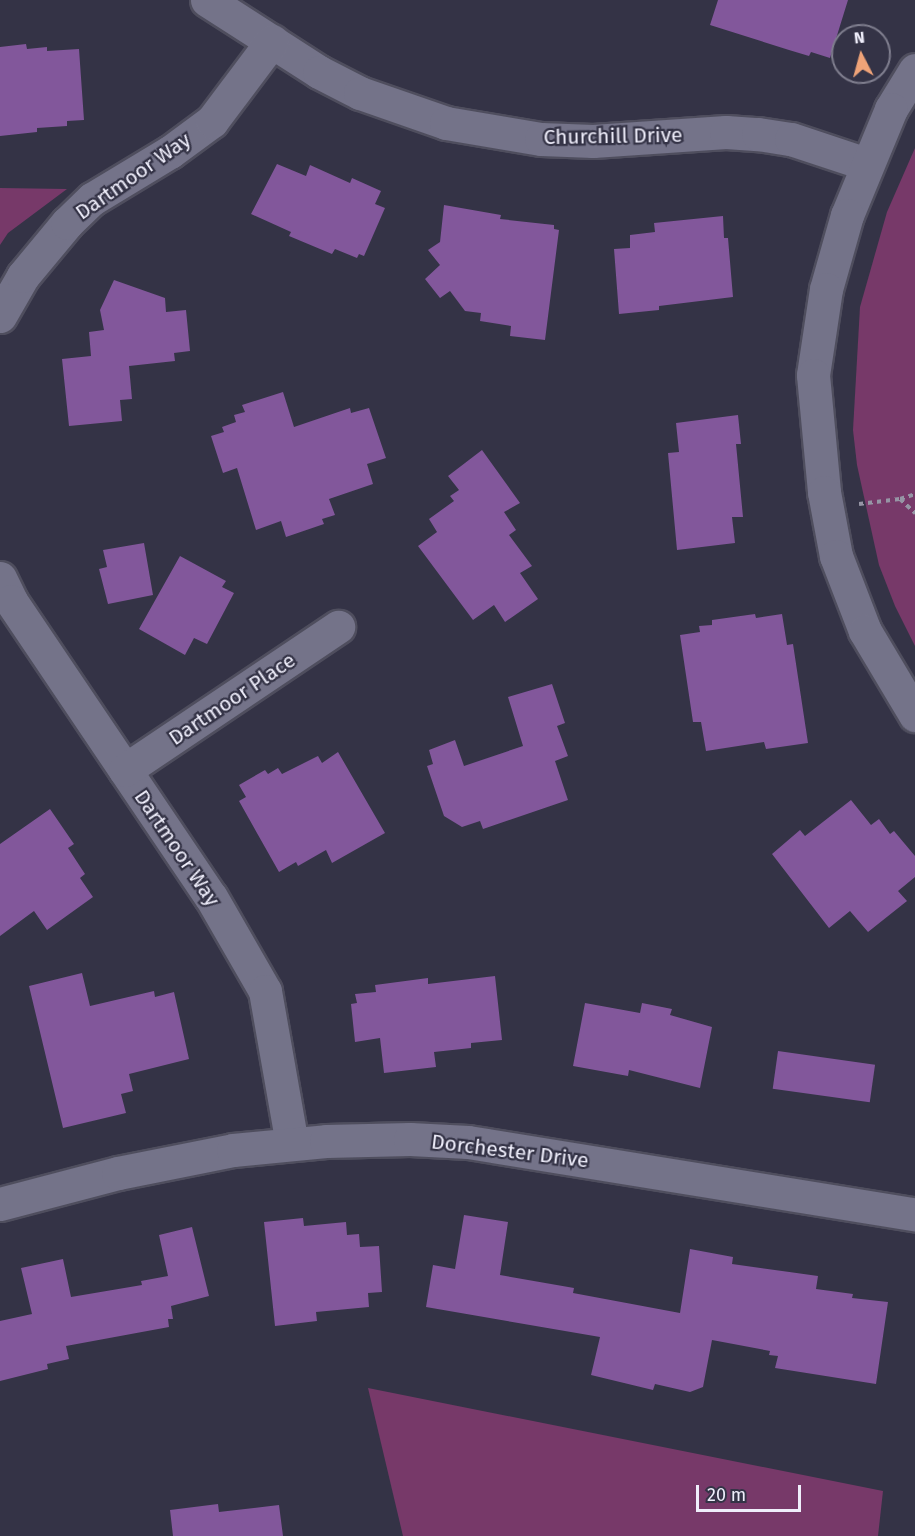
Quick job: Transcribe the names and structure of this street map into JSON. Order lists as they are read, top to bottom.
{
  "streets": {
    "street": [
      "Churchill Drive",
      "Dartmoor Way",
      "Dartmoor Place",
      "Dorchester Drive"
    ]
  },
  "crossings": [
    ["Churchill Drive", "Dartmoor Way"],
    ["Dartmoor Way", "Dartmoor Place"],
    ["Dartmoor Way", "Dorchester Drive"]
  ],
  "scale_bar": "20 m",
  "north": "top"
}
